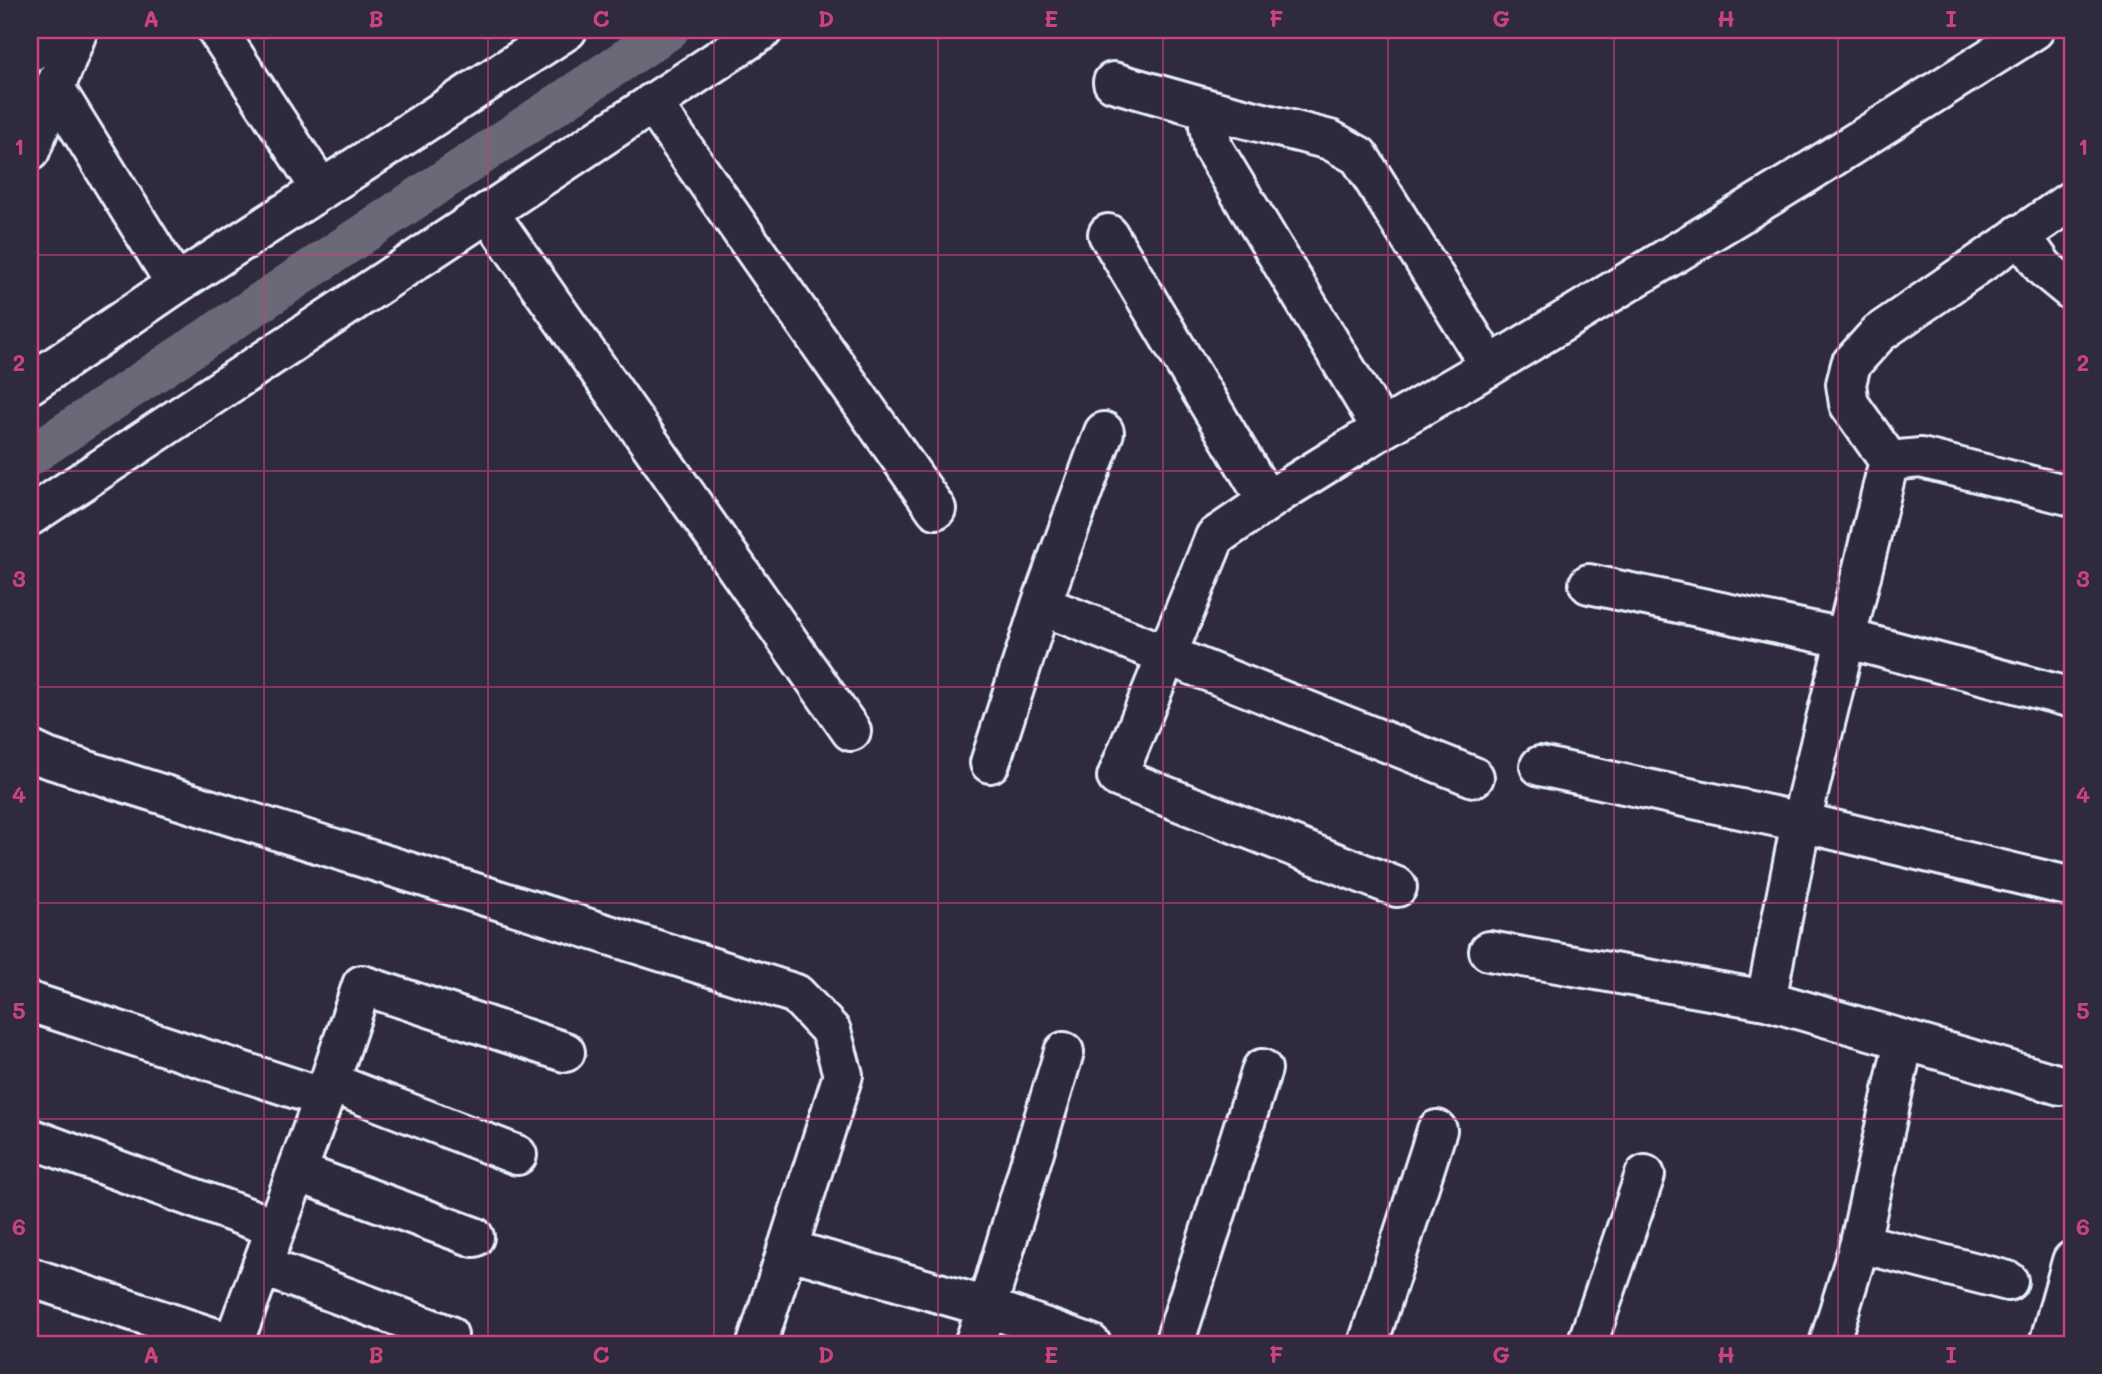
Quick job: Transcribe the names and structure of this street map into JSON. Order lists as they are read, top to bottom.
{
  "grid": {
    "columns": [
      "A",
      "B",
      "C",
      "D",
      "E",
      "F",
      "G",
      "H",
      "I"
    ],
    "rows": [
      "1",
      "2",
      "3",
      "4",
      "5",
      "6"
    ]
  }
}
